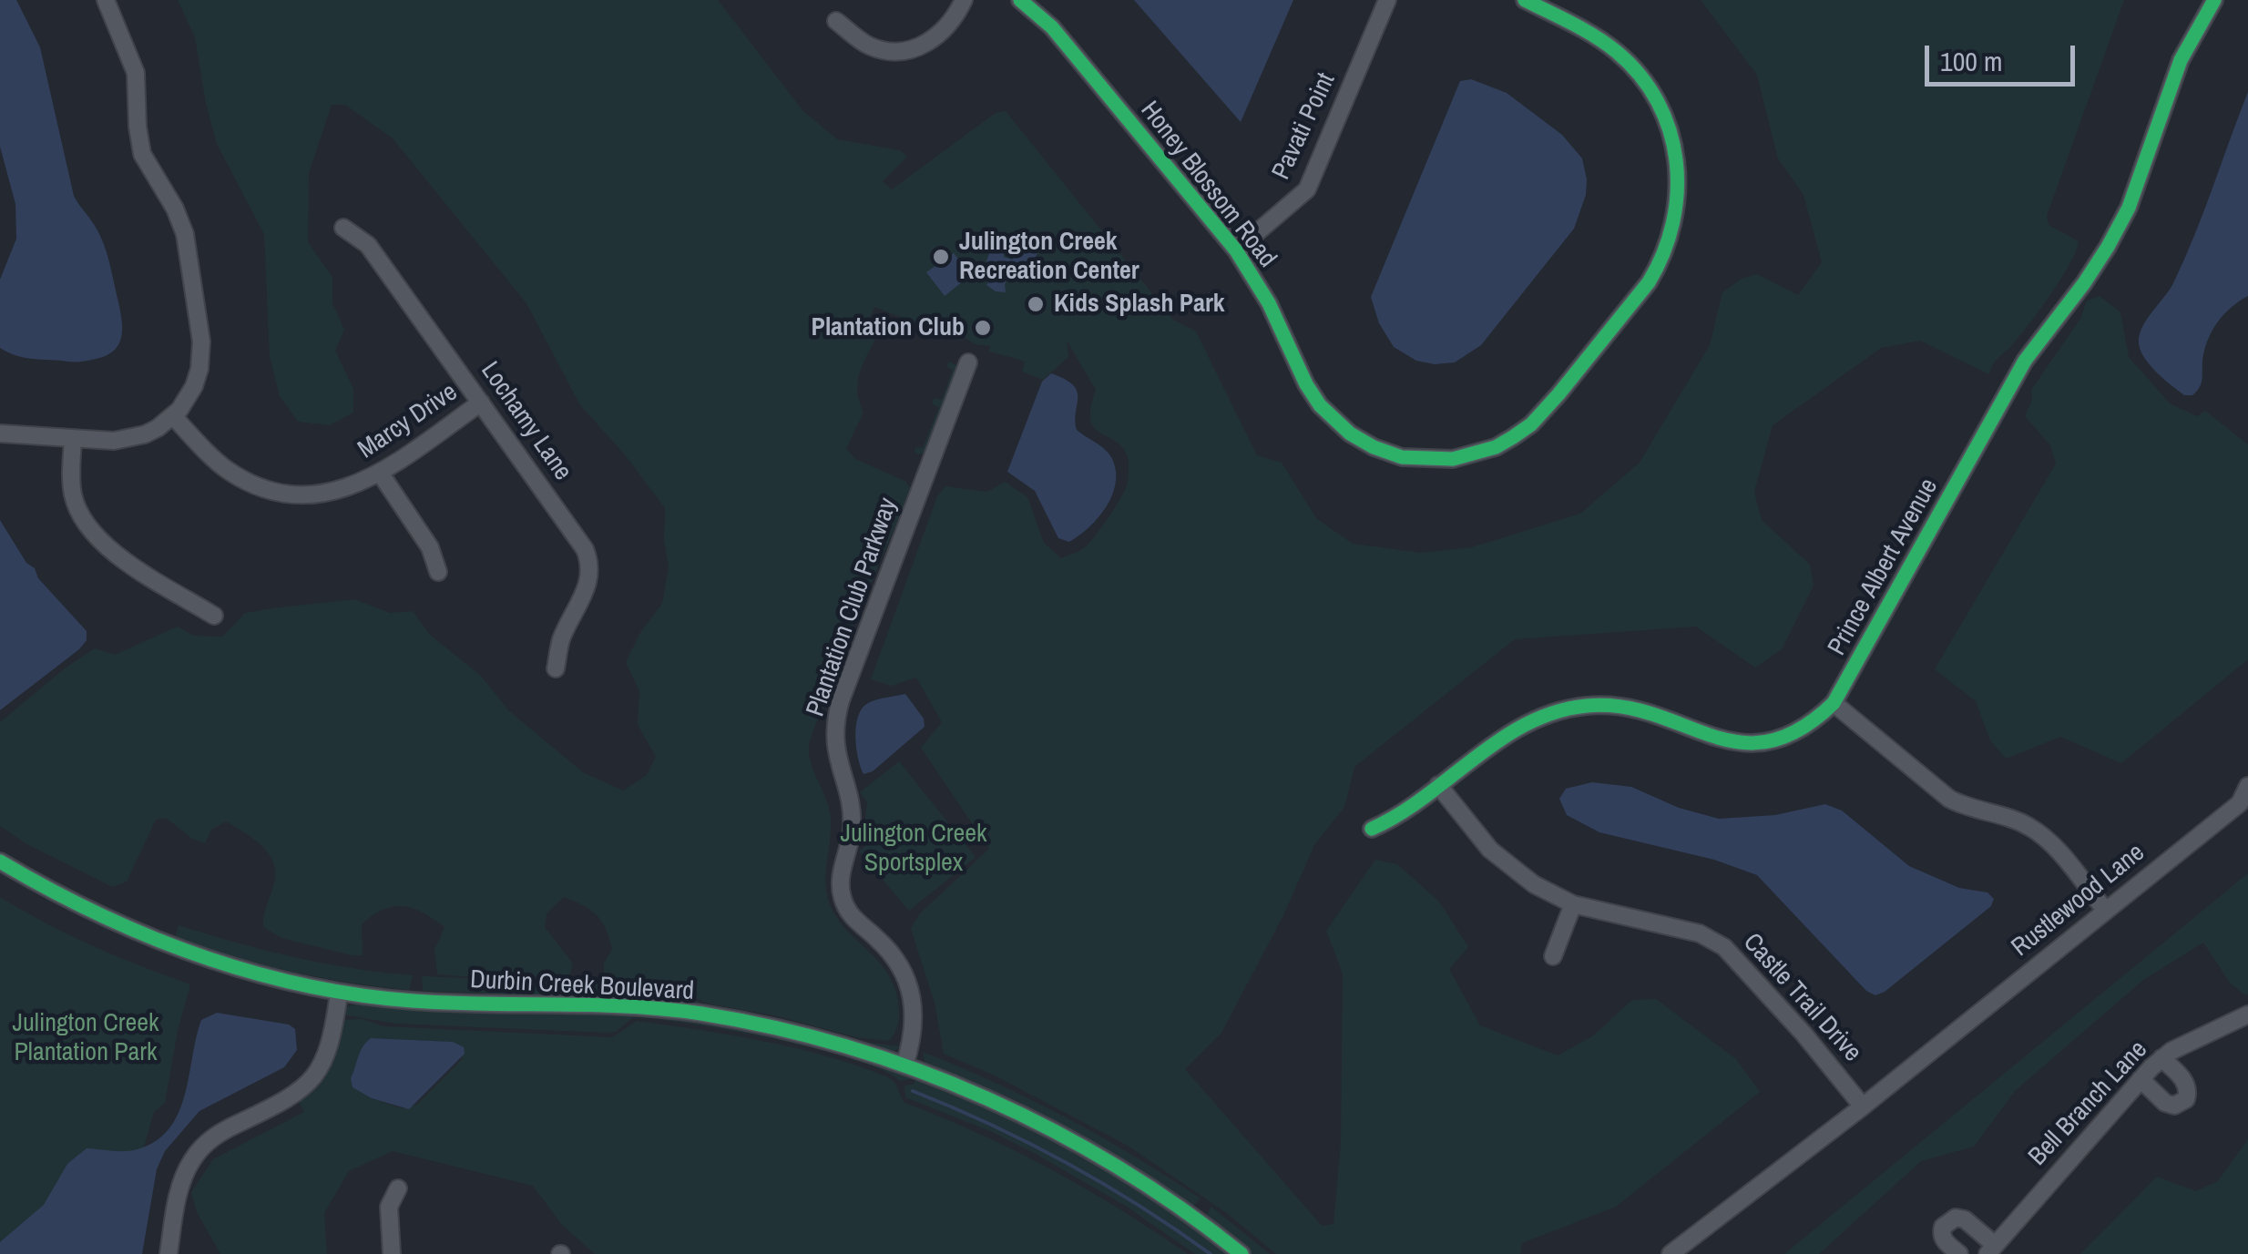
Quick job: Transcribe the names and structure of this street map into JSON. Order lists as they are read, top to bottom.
{
  "streets": {
    "street": [
      "Pavati Point",
      "Honey Blossom Road",
      "Marcy Drive",
      "Lochamy Lane",
      "Prince Albert Avenue",
      "Plantation Club Parkway",
      "Rustlewood Lane",
      "Durbin Creek Boulevard",
      "Castle Trail Drive",
      "Bell Branch Lane"
    ]
  },
  "crossings": [
    ["Pavati Point", "Honey Blossom Road"],
    ["Marcy Drive", "Lochamy Lane"],
    ["Prince Albert Avenue", "Castle Trail Drive"],
    ["Plantation Club Parkway", "Durbin Creek Boulevard"],
    ["Rustlewood Lane", "Castle Trail Drive"]
  ],
  "parks": ["Julington Creek Sportsplex", "Julington Creek Plantation Park"],
  "places": ["Julington Creek Recreation Center", "Kids Splash Park", "Plantation Club"],
  "scale_bar": "100 m"
}
